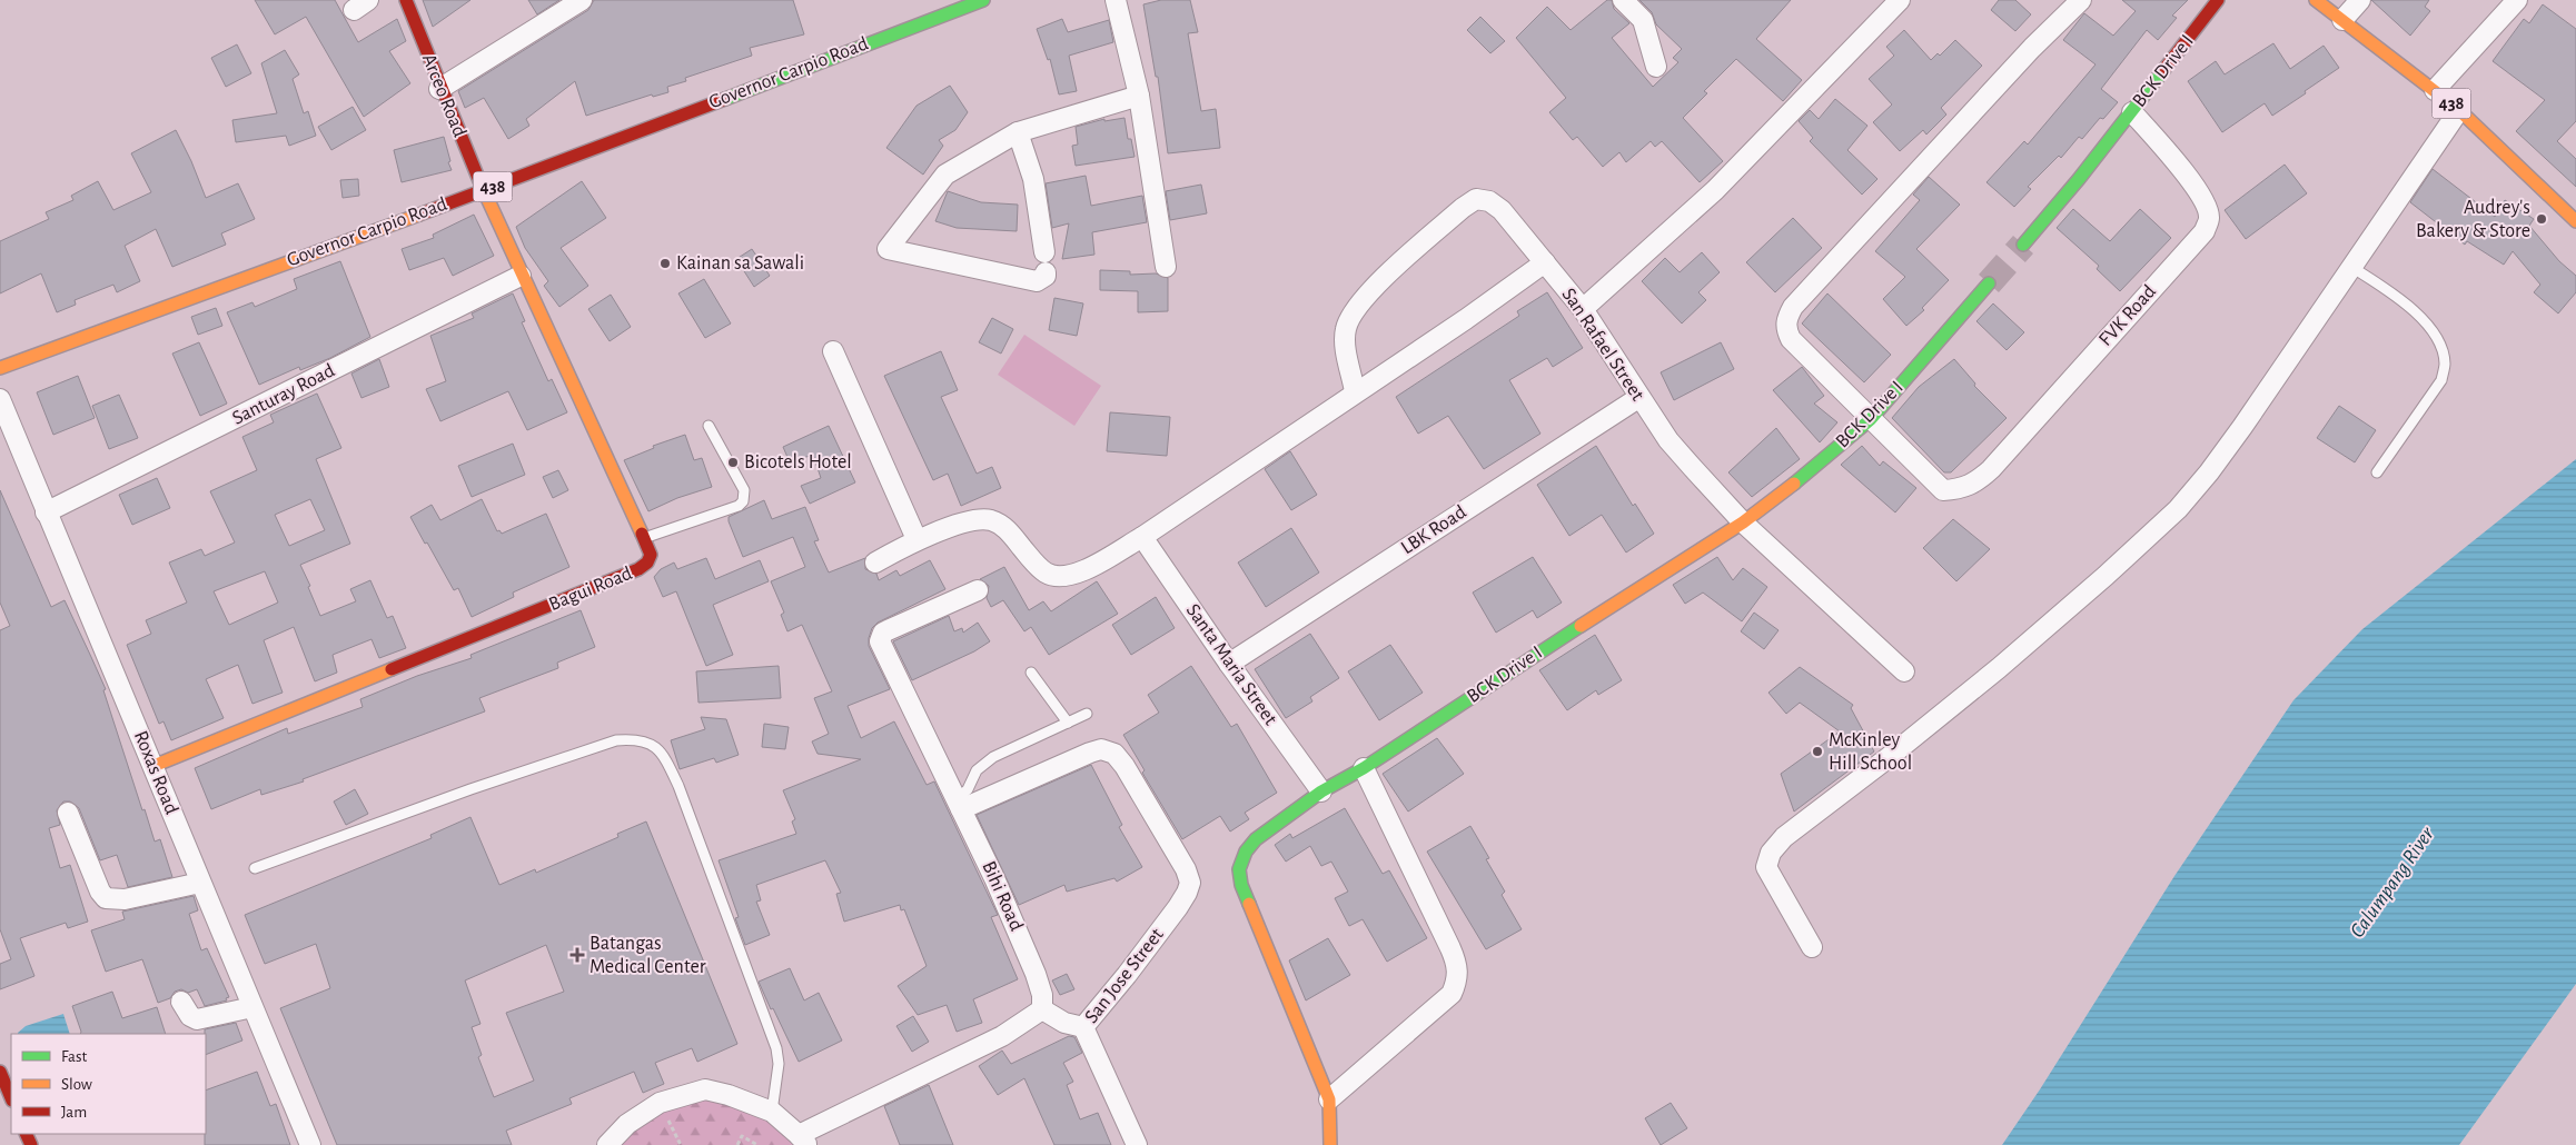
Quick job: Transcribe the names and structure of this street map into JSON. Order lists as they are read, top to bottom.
{
  "streets": {
    "street": [
      "BCK Drive I",
      "Governor Carpio Road",
      "Arceo Road",
      "438",
      "FVK Road",
      "San Rafael Street",
      "Santuray Road",
      "LBK Road",
      "Bagui Road",
      "Santa Maria Street",
      "Roxas Road",
      "Bihi Road",
      "San Jose Street"
    ]
  },
  "crossings": [
    ["BCK Drive I", "FVK Road"],
    ["BCK Drive I", "San Rafael Street"],
    ["BCK Drive I", "Santa Maria Street"],
    ["Governor Carpio Road", "Arceo Road"],
    ["Governor Carpio Road", "Bagui Road"],
    ["Arceo Road", "Bagui Road"],
    ["San Rafael Street", "LBK Road"],
    ["Santuray Road", "Bagui Road"],
    ["Santuray Road", "Roxas Road"],
    ["LBK Road", "Santa Maria Street"],
    ["Bagui Road", "Roxas Road"],
    ["Bihi Road", "San Jose Street"]
  ],
  "water": ["Calumpang River"],
  "places": {
    "other": [
      "Audrey's Bakery & Store",
      "Kainan sa Sawali",
      "Bicotels Hotel",
      "McKinley Hill School"
    ],
    "health": ["Batangas Medical Center"]
  },
  "legend": ["Fast", "Slow", "Jam"]
}
